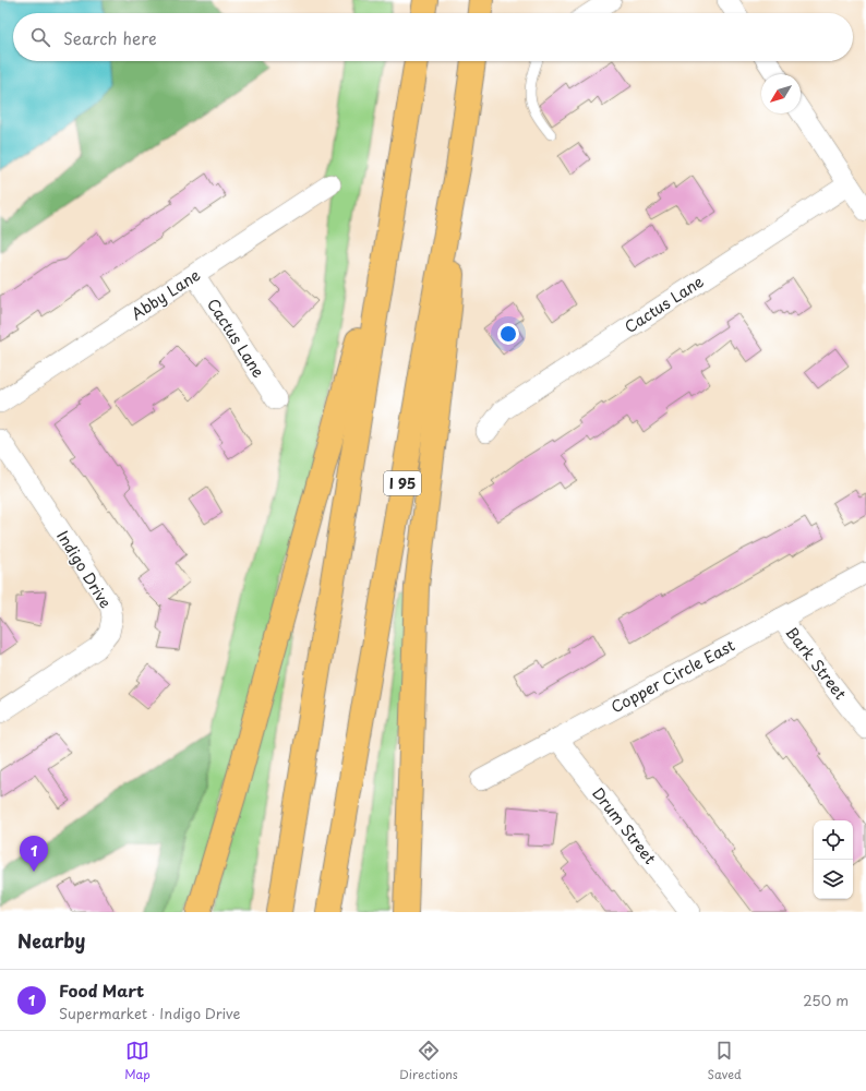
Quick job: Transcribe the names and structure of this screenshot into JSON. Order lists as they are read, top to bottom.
{
  "streets": {
    "highway": ["I 95"],
    "street": [
      "Abby Lane",
      "Cactus Lane",
      "Indigo Drive",
      "Bark Street",
      "Copper Circle East",
      "Drum Street"
    ]
  },
  "crossings": [
    ["Abby Lane", "Cactus Lane"],
    ["Bark Street", "Copper Circle East"],
    ["Copper Circle East", "Drum Street"]
  ],
  "north": "bottom left",
  "page": {
    "search": "Search here",
    "pins": "1",
    "heading": "Nearby",
    "list": [
      {
        "mark": "1",
        "name": "Food Mart",
        "note": "Supermarket · Indigo Drive",
        "value": "250 m"
      }
    ],
    "nav": ["Map", "Directions", "Saved"]
  }
}
